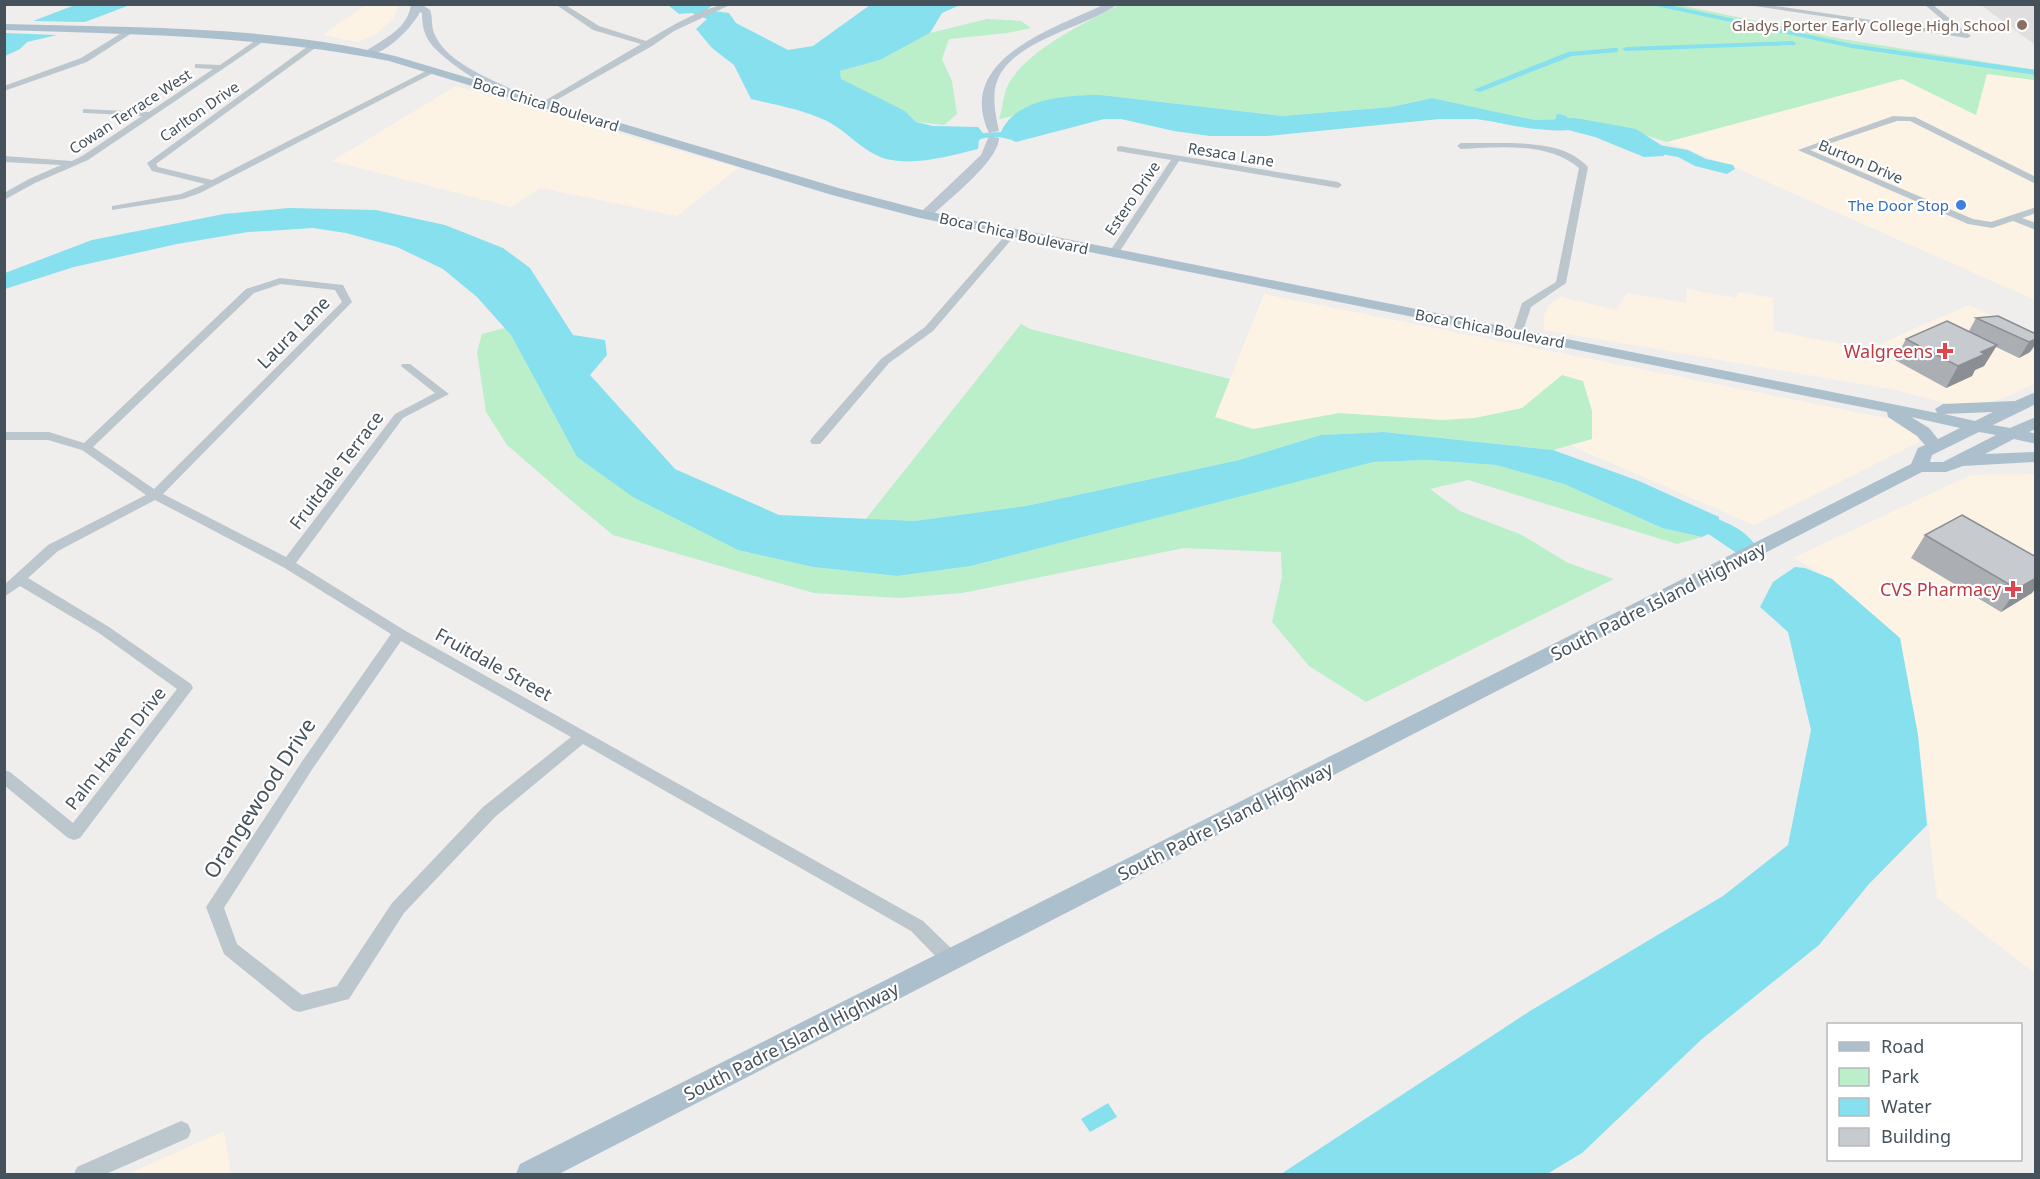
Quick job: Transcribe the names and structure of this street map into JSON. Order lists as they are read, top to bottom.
{
  "streets": {
    "main road": ["Boca Chica Boulevard", "South Padre Island Highway"],
    "street": [
      "Cowan Terrace West",
      "Carlton Drive",
      "Resaca Lane",
      "Burton Drive",
      "Estero Drive",
      "Laura Lane",
      "Fruitdale Terrace",
      "Fruitdale Street",
      "Palm Haven Drive",
      "Orangewood Drive"
    ]
  },
  "crossings": [
    ["Boca Chica Boulevard", "Cowan Terrace West"],
    ["Boca Chica Boulevard", "Carlton Drive"],
    ["Boca Chica Boulevard", "Estero Drive"],
    ["Boca Chica Boulevard", "South Padre Island Highway"],
    ["Resaca Lane", "Estero Drive"],
    ["Laura Lane", "Fruitdale Street"],
    ["Fruitdale Terrace", "Fruitdale Street"],
    ["South Padre Island Highway", "Fruitdale Street"],
    ["Fruitdale Street", "Orangewood Drive"]
  ],
  "places": {
    "other": ["Gladys Porter Early College High School", "The Door Stop"],
    "health": ["Walgreens", "CVS Pharmacy"]
  },
  "legend": [
    "Road",
    "Park",
    "Water",
    "Building"
  ]
}
